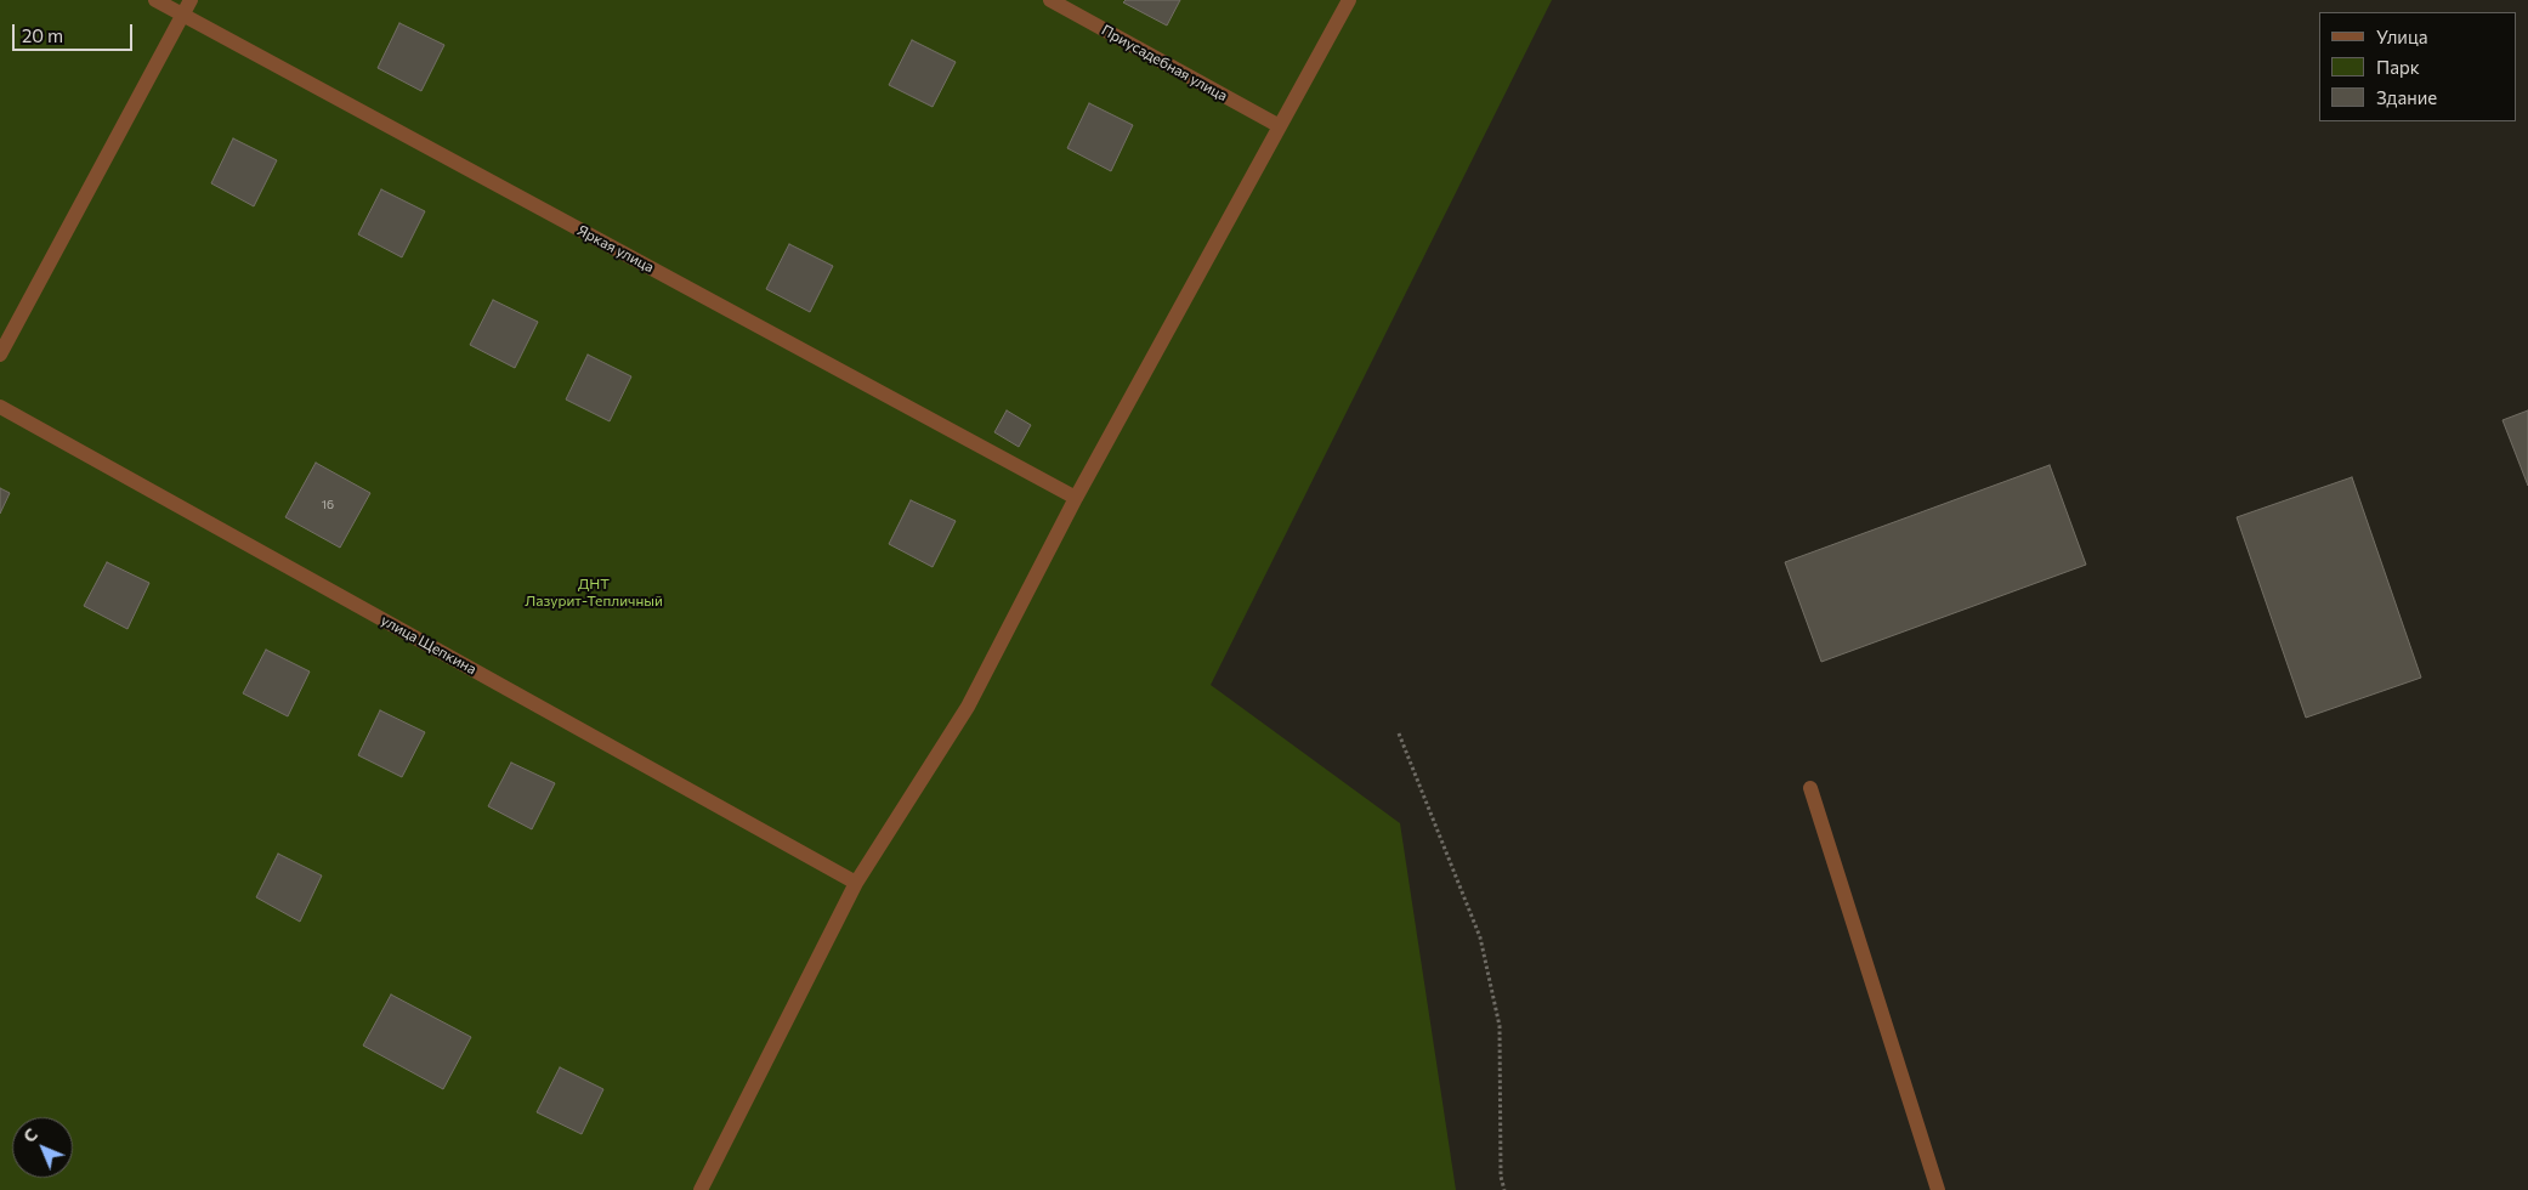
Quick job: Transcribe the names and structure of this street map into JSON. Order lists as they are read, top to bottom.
{
  "streets": {
    "street": ["Приусадебная улица", "Яркая улица", "улица Щепкина"]
  },
  "parks": ["ДНТ Лазурит-Тепличный"],
  "house_numbers": ["16"],
  "legend": ["Улица", "Парк", "Здание"],
  "scale_bar": "20 m",
  "north": "top left"
}
